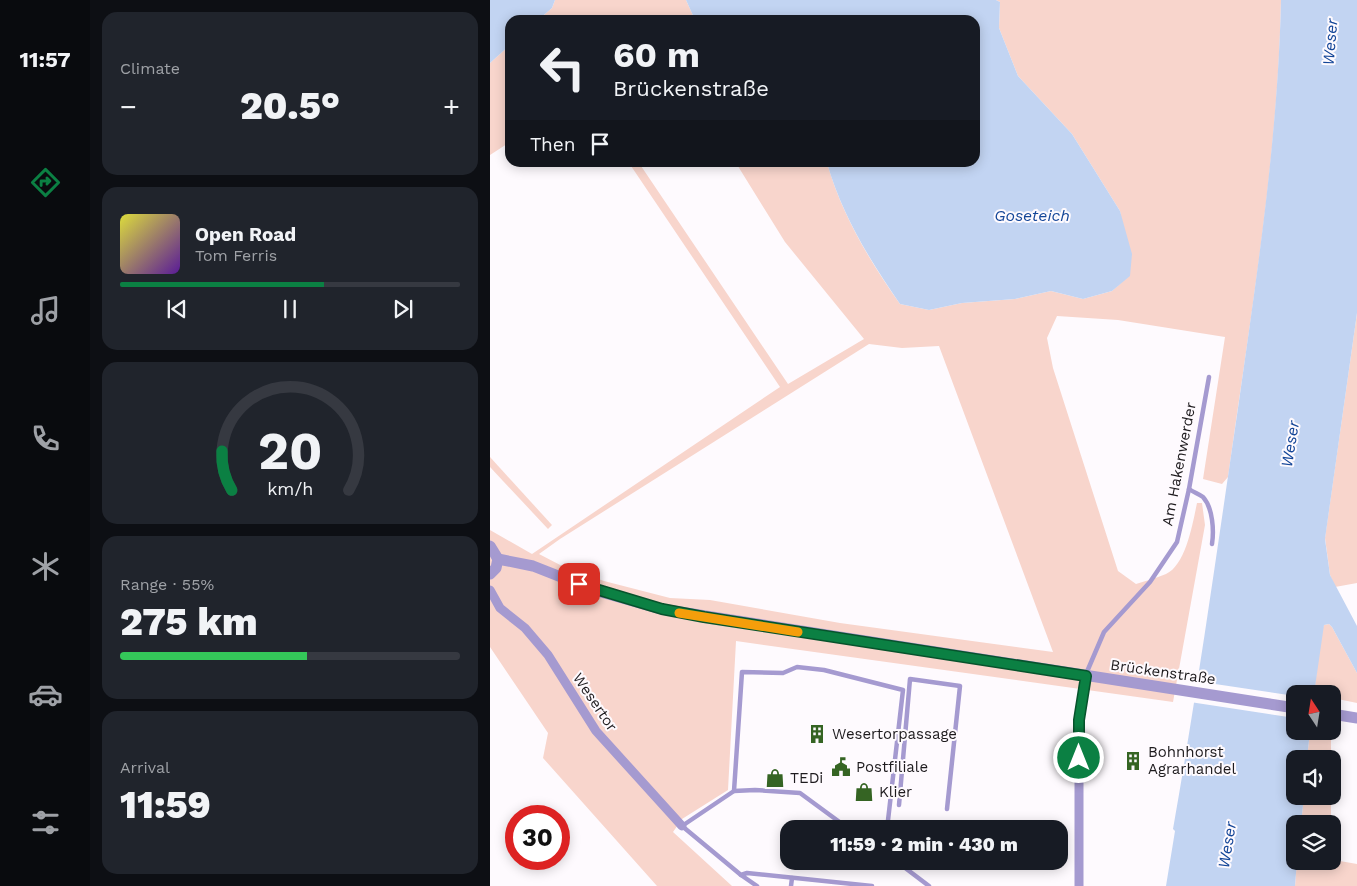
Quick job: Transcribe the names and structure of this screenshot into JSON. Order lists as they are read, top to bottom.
{
  "streets": {
    "street": ["Brückenstraße", "Wesertor"],
    "lane": ["Am Hakenwerder"]
  },
  "crossings": [
    ["Am Hakenwerder", "Brückenstraße"]
  ],
  "water": ["Weser", "Goseteich"],
  "places": {
    "building": ["Wesertorpassage", "Bohnhorst Agrarhandel"],
    "public building": ["Postfiliale"],
    "shop": ["TEDi", "Klier"]
  },
  "north": "top",
  "page": {
    "tabs": "11:57",
    "tile": [
      "Climate",
      ["Range · 55%", "275 km"],
      ["Arrival", "11:59"]
    ],
    "turn": ["60 m", "Brückenstraße"],
    "heat": ["−", "20.5°", "+"],
    "then": "Then",
    "song": ["Open Road", "Tom Ferris"],
    "limit": "30",
    "trip": "11:59 · 2 min · 430 m",
    "gauge": ["20", "km/h"]
  }
}
